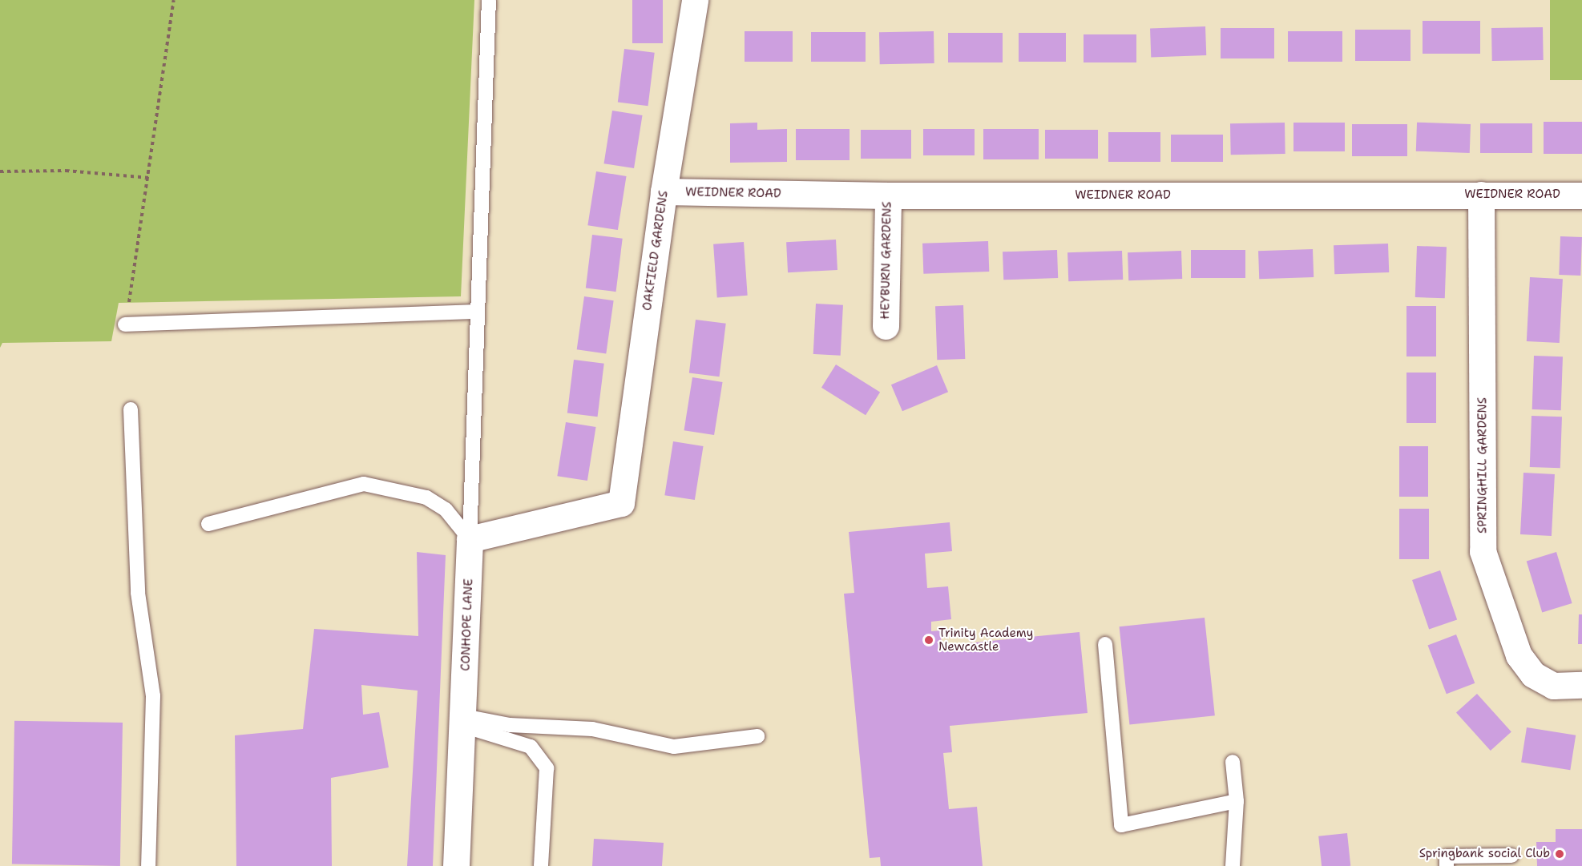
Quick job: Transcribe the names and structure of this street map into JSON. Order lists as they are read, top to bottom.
{
  "streets": {
    "street": [
      "WEIDNER ROAD",
      "OAKFIELD GARDENS",
      "HEYBURN GARDENS",
      "SPRINGHILL GARDENS",
      "CONHOPE LANE"
    ]
  },
  "crossings": [
    ["WEIDNER ROAD", "OAKFIELD GARDENS"],
    ["WEIDNER ROAD", "HEYBURN GARDENS"],
    ["WEIDNER ROAD", "SPRINGHILL GARDENS"],
    ["OAKFIELD GARDENS", "CONHOPE LANE"]
  ],
  "places": ["Trinity Academy Newcastle", "Springbank social Club"]
}
